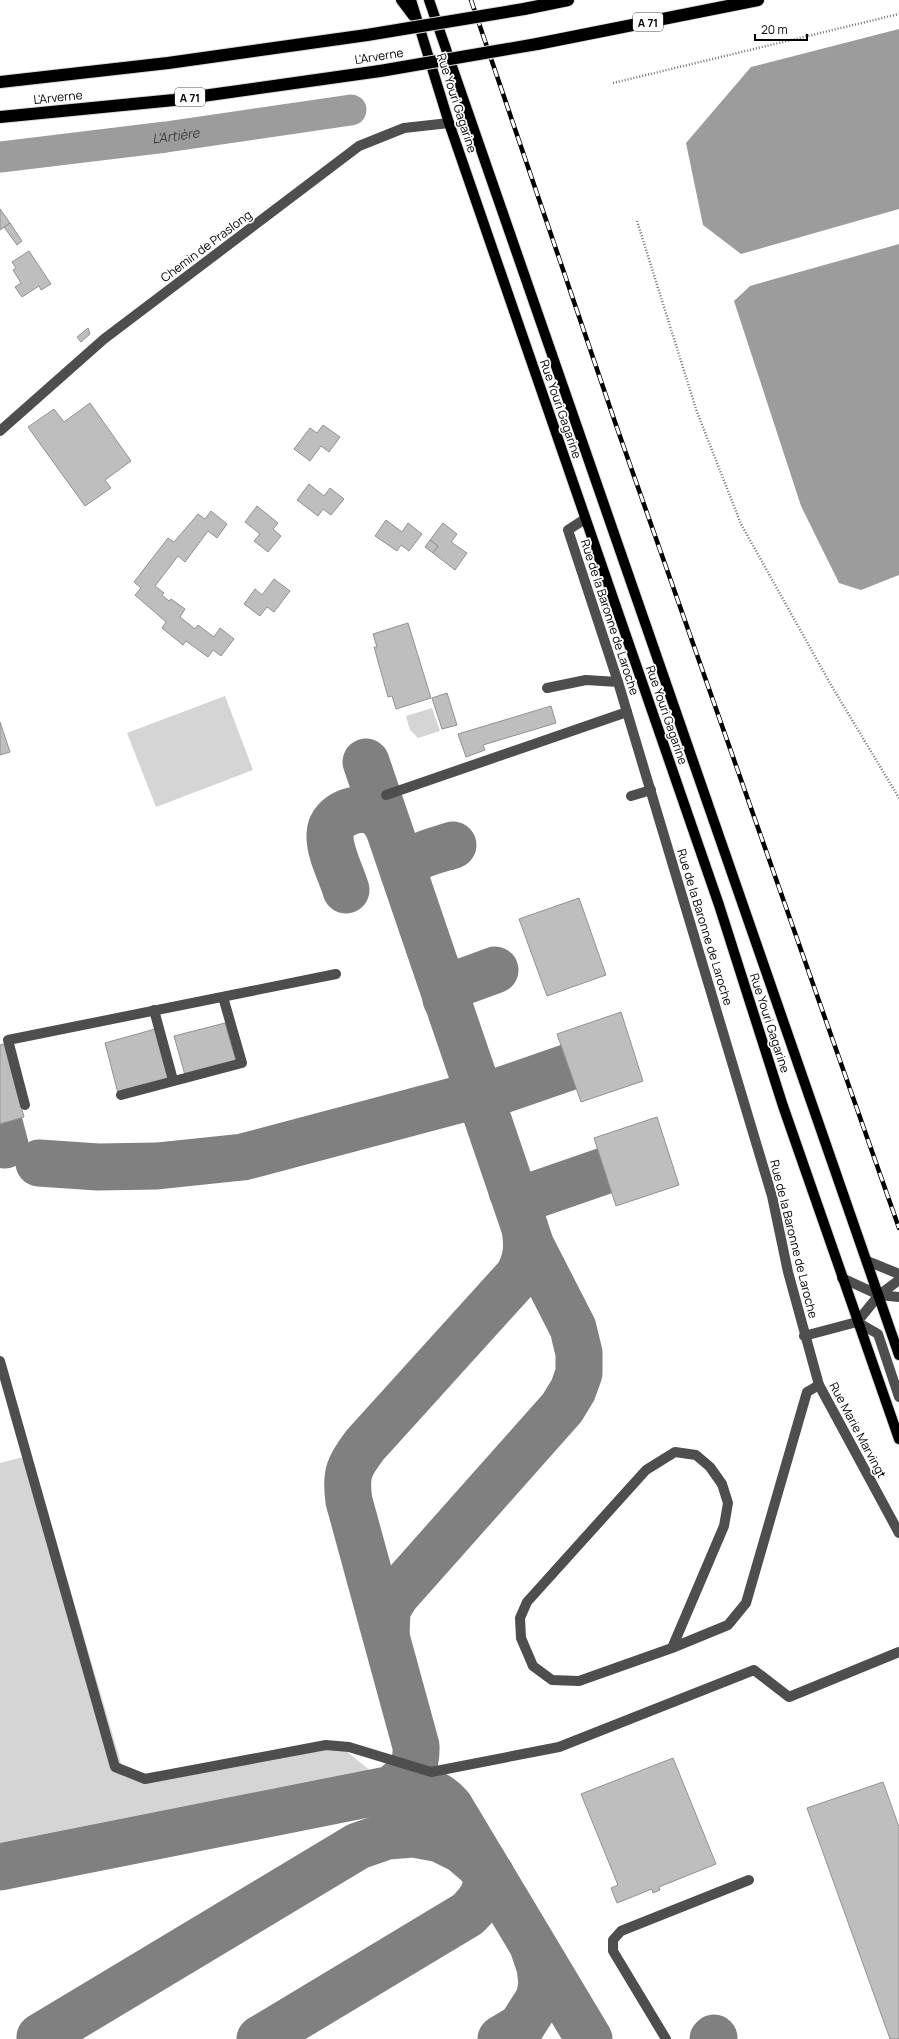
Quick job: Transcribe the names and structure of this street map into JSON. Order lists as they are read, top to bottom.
{
  "streets": {
    "highway": ["A 71", "L'Arverne"],
    "main road": ["Rue Youri Gagarine"],
    "street": ["Chemin de Praslong", "Rue de la Baronne de Laroche", "Rue Marie Marvingt"]
  },
  "crossings": [
    ["Rue Youri Gagarine", "Chemin de Praslong"],
    ["Rue Youri Gagarine", "Rue de la Baronne de Laroche"],
    ["Rue de la Baronne de Laroche", "Rue Marie Marvingt"]
  ],
  "water": ["L'Artière"],
  "scale_bar": "20 m"
}
